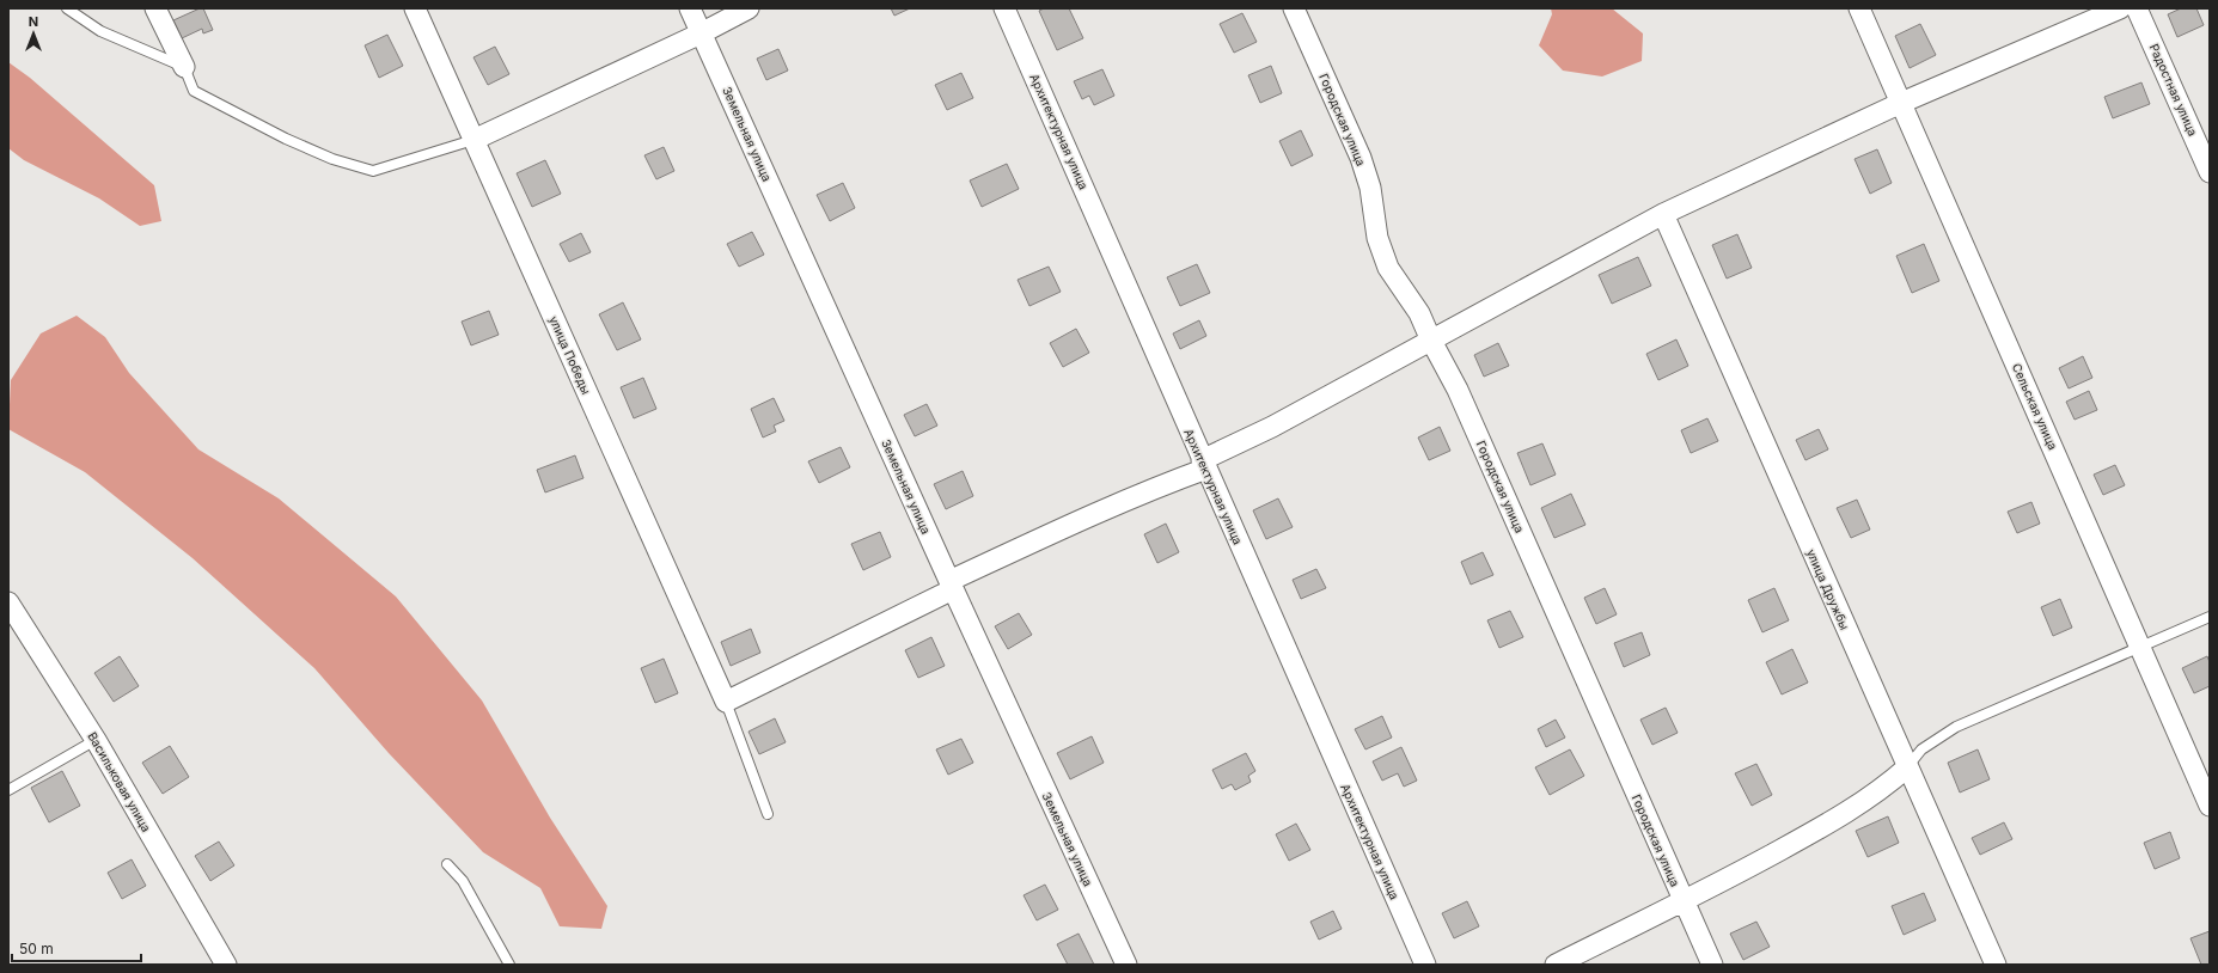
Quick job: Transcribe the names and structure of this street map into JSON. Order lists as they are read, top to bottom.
{
  "streets": {
    "street": [
      "Радостная улица",
      "Городская улица",
      "Архитектурная улица",
      "Земельная улица",
      "улица Победы",
      "Сельская улица",
      "улица Дружбы",
      "Васильковая улица"
    ]
  },
  "scale_bar": "50 m",
  "north": "top"
}
